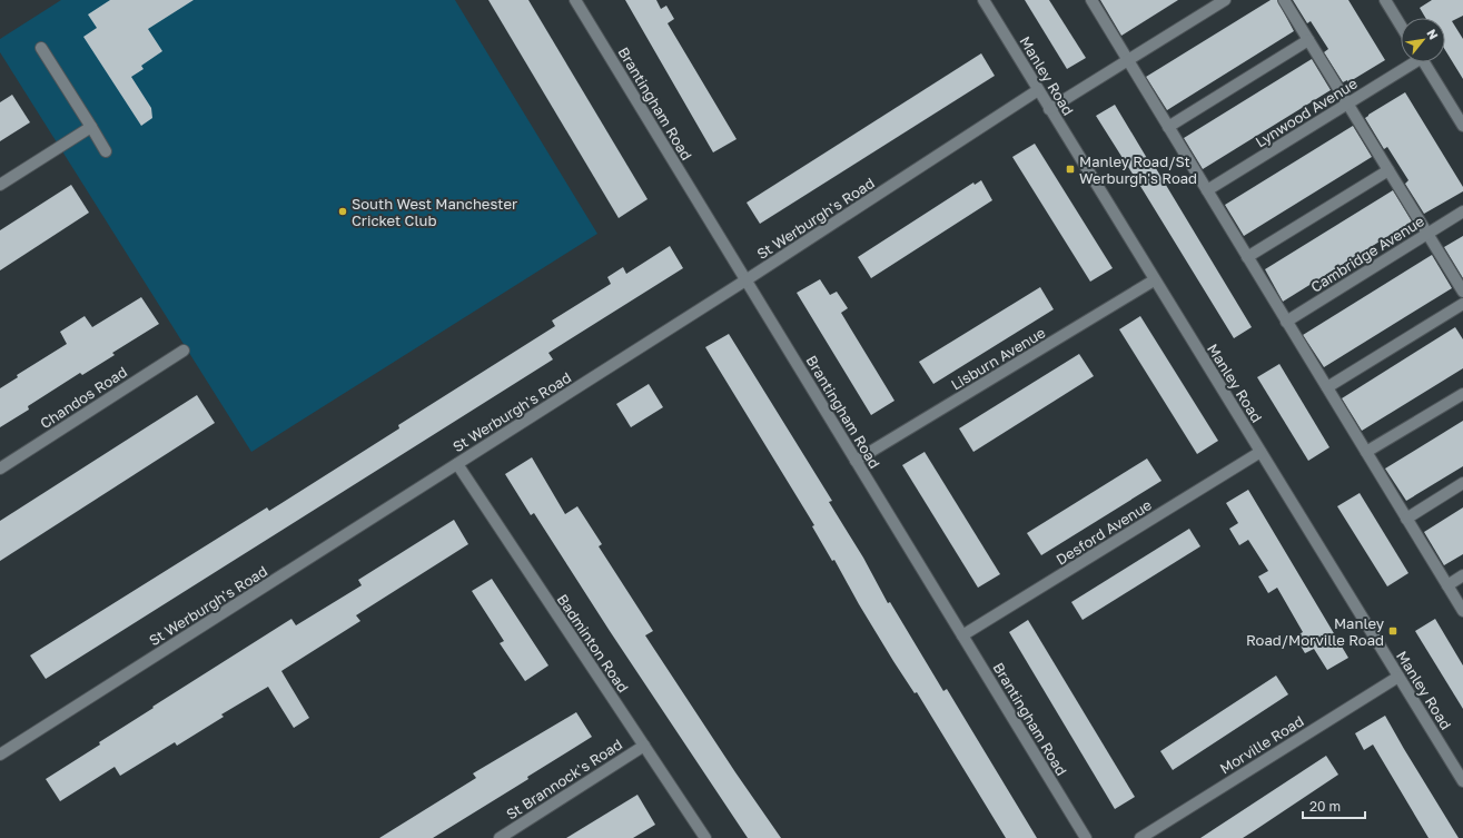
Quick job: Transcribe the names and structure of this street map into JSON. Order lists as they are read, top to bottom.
{
  "streets": {
    "street": [
      "Manley Road",
      "Brantingham Road",
      "Lynwood Avenue",
      "St Werburgh's Road",
      "Cambridge Avenue",
      "Lisburn Avenue",
      "Chandos Road",
      "Desford Avenue",
      "Badminton Road",
      "Morville Road",
      "St Brannock's Road"
    ]
  },
  "crossings": [
    ["Manley Road", "St Werburgh's Road"],
    ["Manley Road", "Lisburn Avenue"],
    ["Manley Road", "Desford Avenue"],
    ["Manley Road", "Morville Road"],
    ["Brantingham Road", "St Werburgh's Road"],
    ["Brantingham Road", "Lisburn Avenue"],
    ["Brantingham Road", "Desford Avenue"],
    ["St Werburgh's Road", "Badminton Road"],
    ["Badminton Road", "St Brannock's Road"]
  ],
  "places": {
    "transit": ["Manley Road/St Werburgh's Road", "Manley Road/Morville Road"],
    "other": ["South West Manchester Cricket Club"]
  },
  "scale_bar": "20 m",
  "north": "top right"
}
